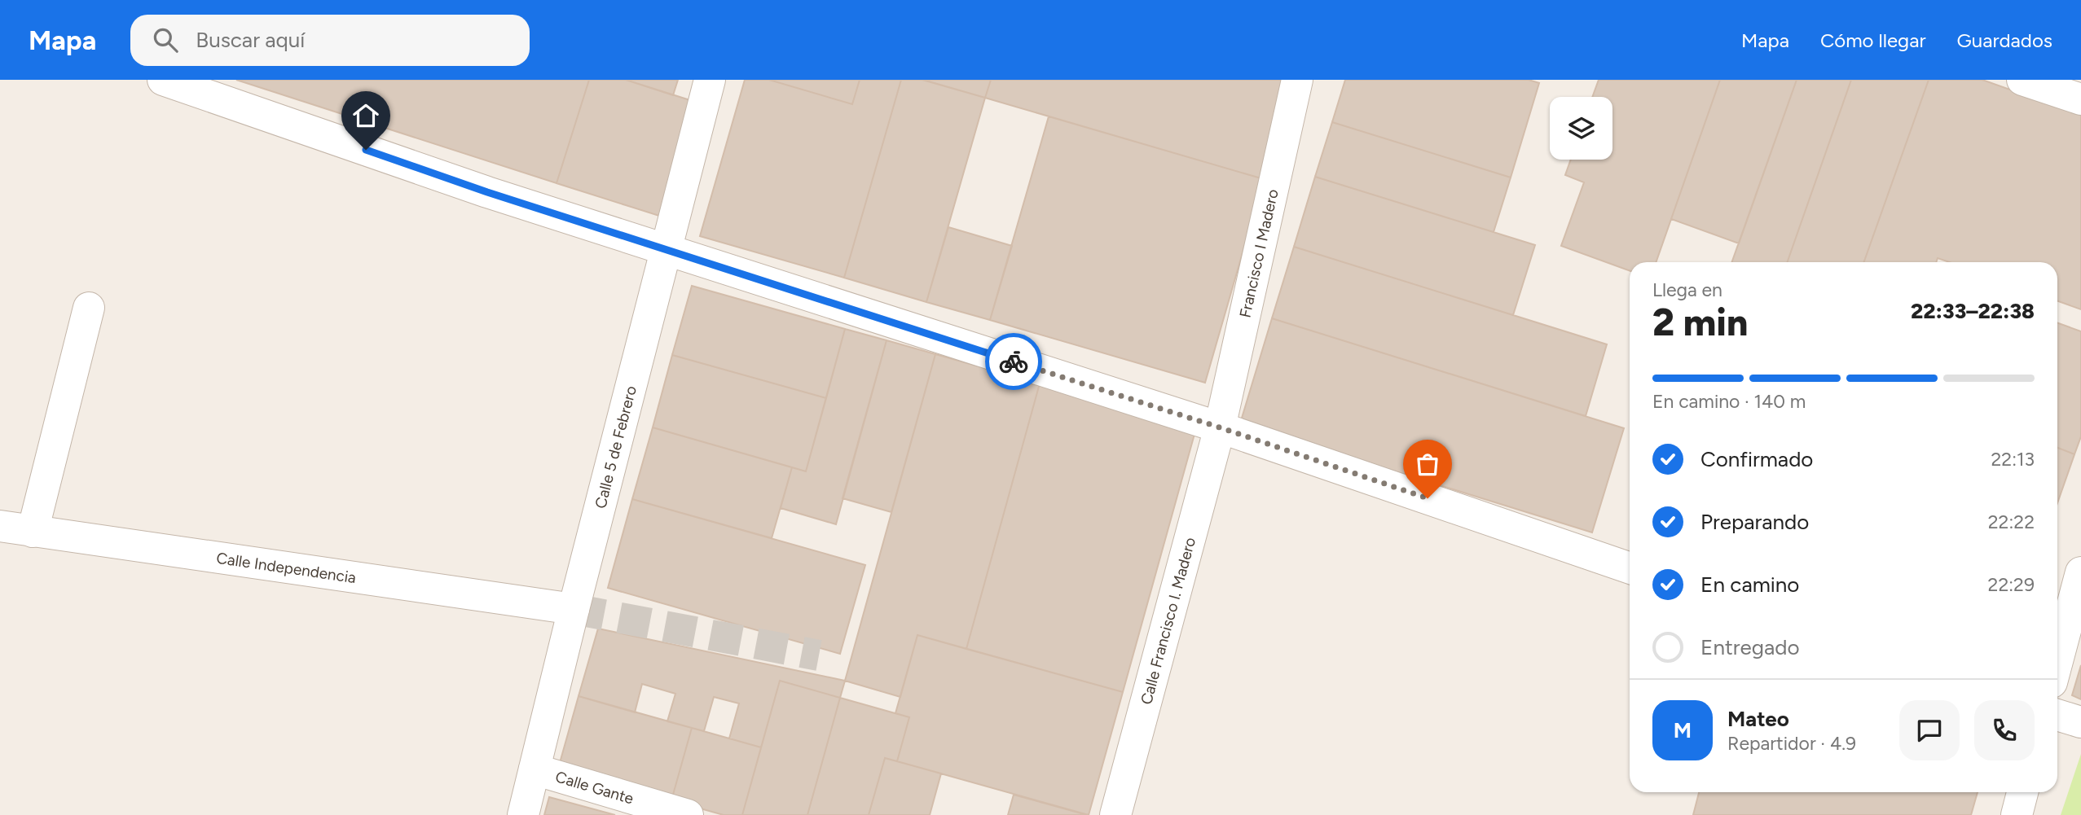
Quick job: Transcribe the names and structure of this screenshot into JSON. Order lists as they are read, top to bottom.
{
  "streets": {
    "street": [
      "Francisco I Madero",
      "Calle 5 de Febrero",
      "Calle Independencia",
      "Calle Francisco I. Madero",
      "Calle Gante"
    ]
  },
  "crossings": [
    ["Francisco I Madero", "Calle Francisco I. Madero"],
    ["Calle 5 de Febrero", "Calle Independencia"],
    ["Calle 5 de Febrero", "Calle Gante"]
  ],
  "page": {
    "header": "Mapa",
    "search": "Buscar aquí",
    "nav": ["Mapa", "Cómo llegar", "Guardados"],
    "heading": ["2 min", "Llega en", "22:33–22:38"],
    "panel": ["Mateo", "Repartidor · 4.9"],
    "bar": "En camino · 140 m",
    "list": [
      ["Confirmado", "22:13"],
      ["Preparando", "22:22"],
      ["En camino", "22:29"],
      "Entregado"
    ],
    "round": "M"
  }
}
